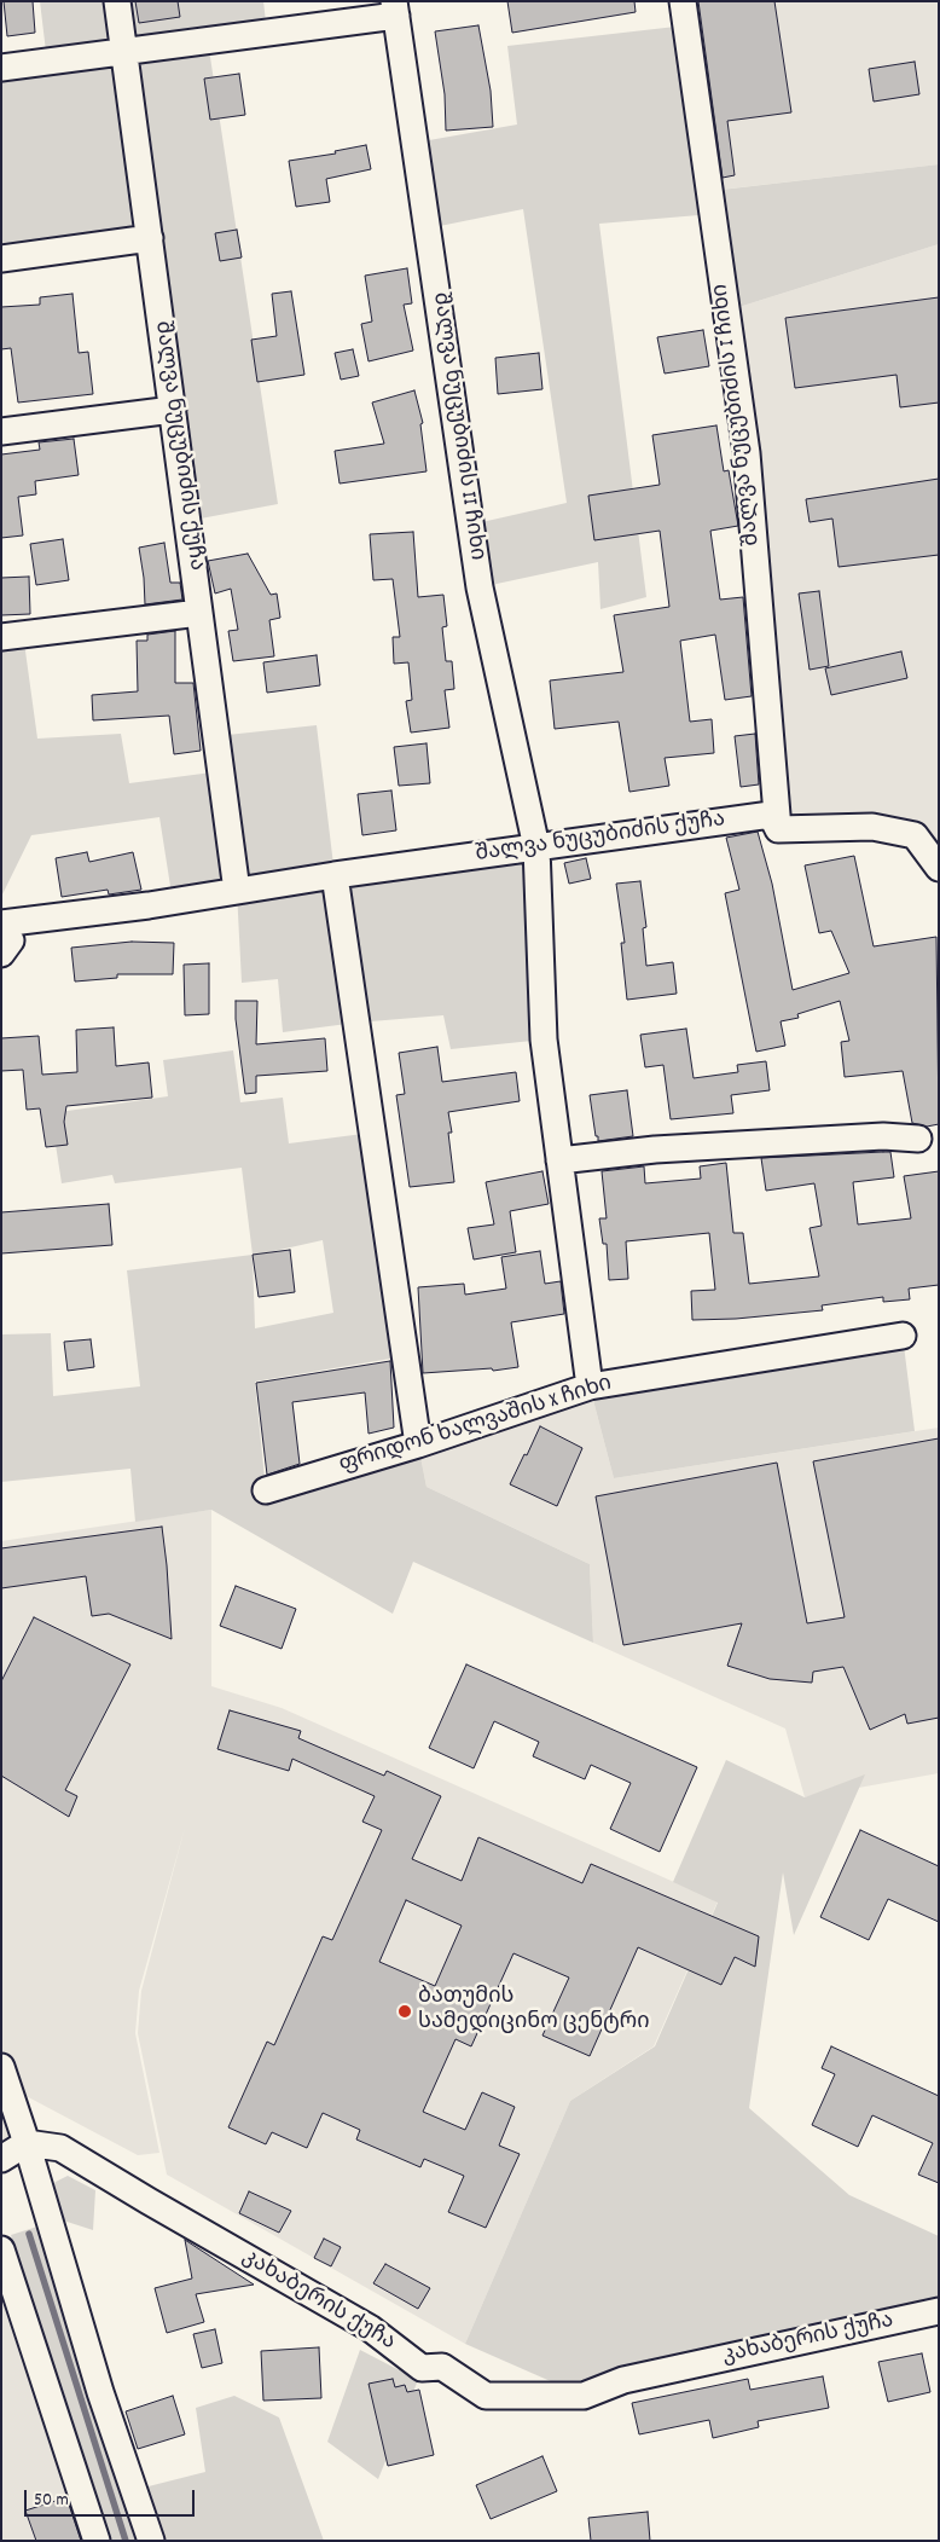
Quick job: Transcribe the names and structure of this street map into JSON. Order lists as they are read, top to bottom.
{
  "streets": {
    "street": [
      "შალვა ნუცუბიძის I ჩიხი",
      "შალვა ნუცუბიძის II ჩიხი",
      "შალვა ნუცუბიძის ქუჩა",
      "ფრიდონ ხალვაშის X ჩიხი",
      "კახაბერის ქუჩა"
    ]
  },
  "crossings": [
    ["შალვა ნუცუბიძის I ჩიხი", "შალვა ნუცუბიძის ქუჩა"],
    ["შალვა ნუცუბიძის II ჩიხი", "შალვა ნუცუბიძის ქუჩა"],
    ["შალვა ნუცუბიძის II ჩიხი", "ფრიდონ ხალვაშის X ჩიხი"]
  ],
  "places": ["ბათუმის სამედიცინო ცენტრი"],
  "scale_bar": "50 m"
}
